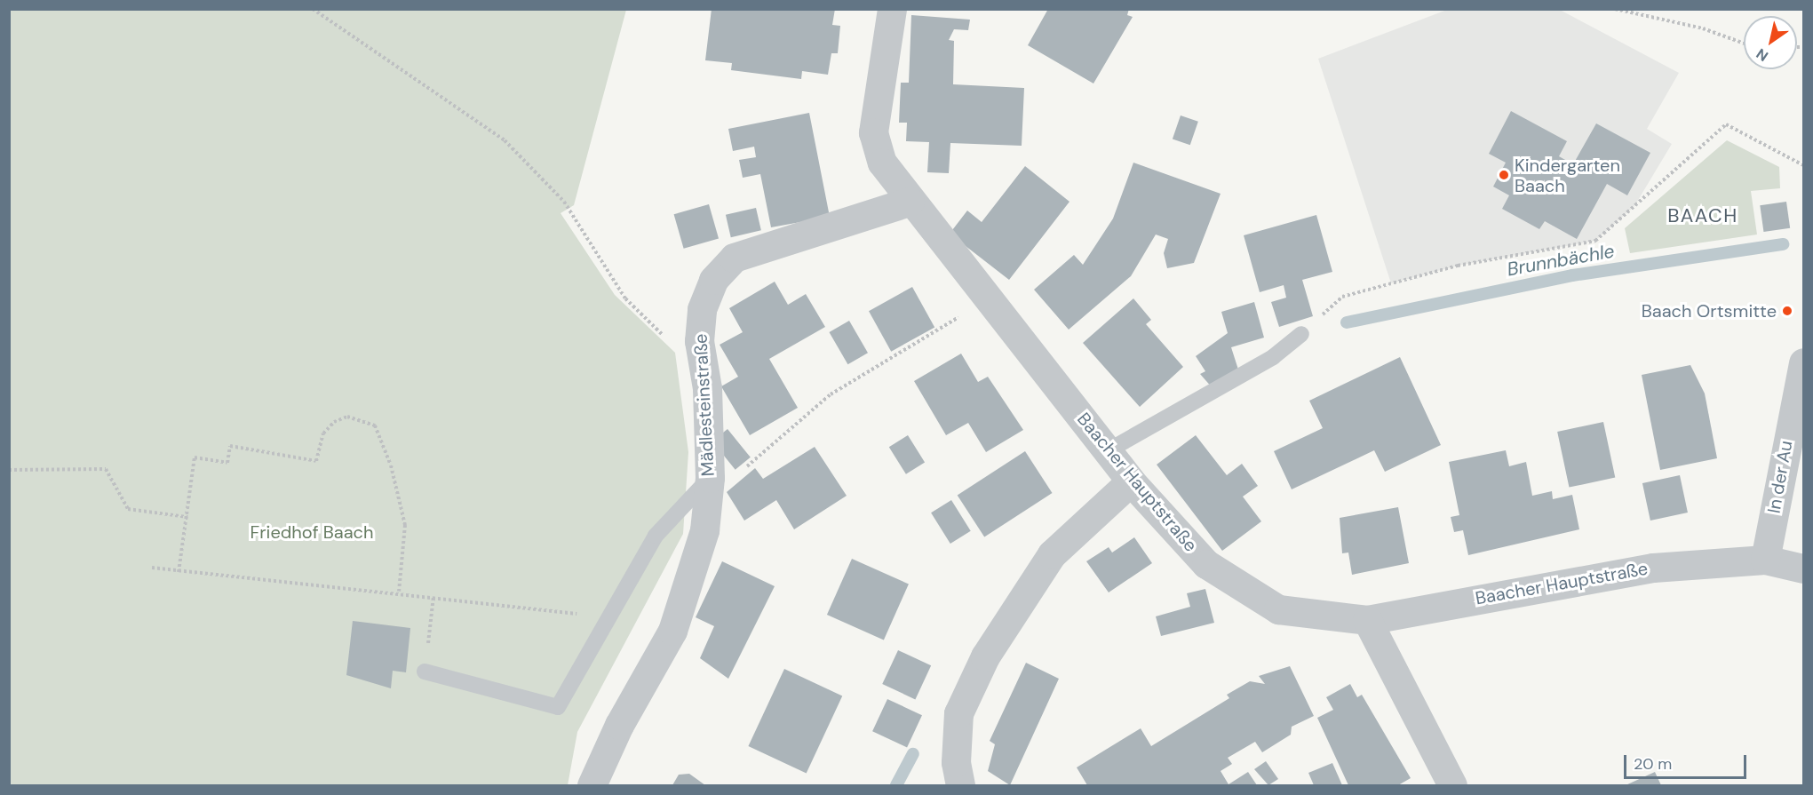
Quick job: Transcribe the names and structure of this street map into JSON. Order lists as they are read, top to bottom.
{
  "streets": {
    "street": ["Mädlesteinstraße", "In der Au", "Baacher Hauptstraße"]
  },
  "crossings": [
    ["Mädlesteinstraße", "Baacher Hauptstraße"],
    ["In der Au", "Baacher Hauptstraße"]
  ],
  "districts": ["BAACH"],
  "water": ["Brunnbächle"],
  "parks": ["Friedhof Baach"],
  "places": ["Kindergarten Baach", "Baach Ortsmitte"],
  "scale_bar": "20 m",
  "north": "bottom left"
}
